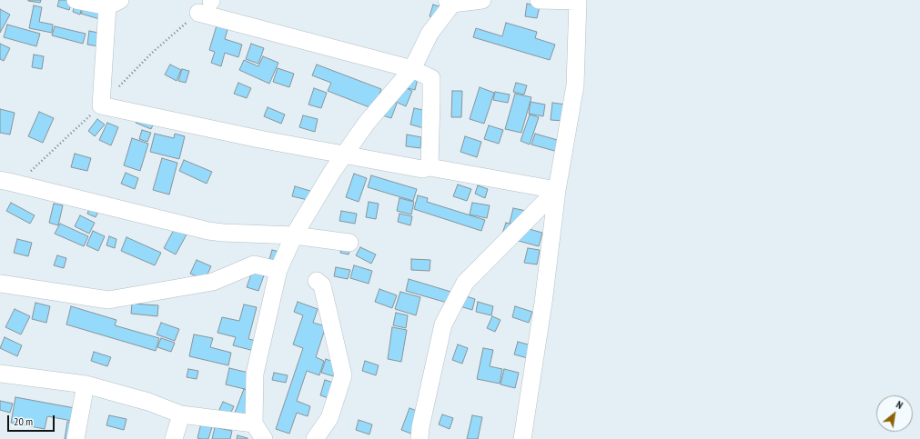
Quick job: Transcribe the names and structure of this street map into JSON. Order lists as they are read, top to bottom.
{
  "scale_bar": "20 m",
  "north": "top right"
}
